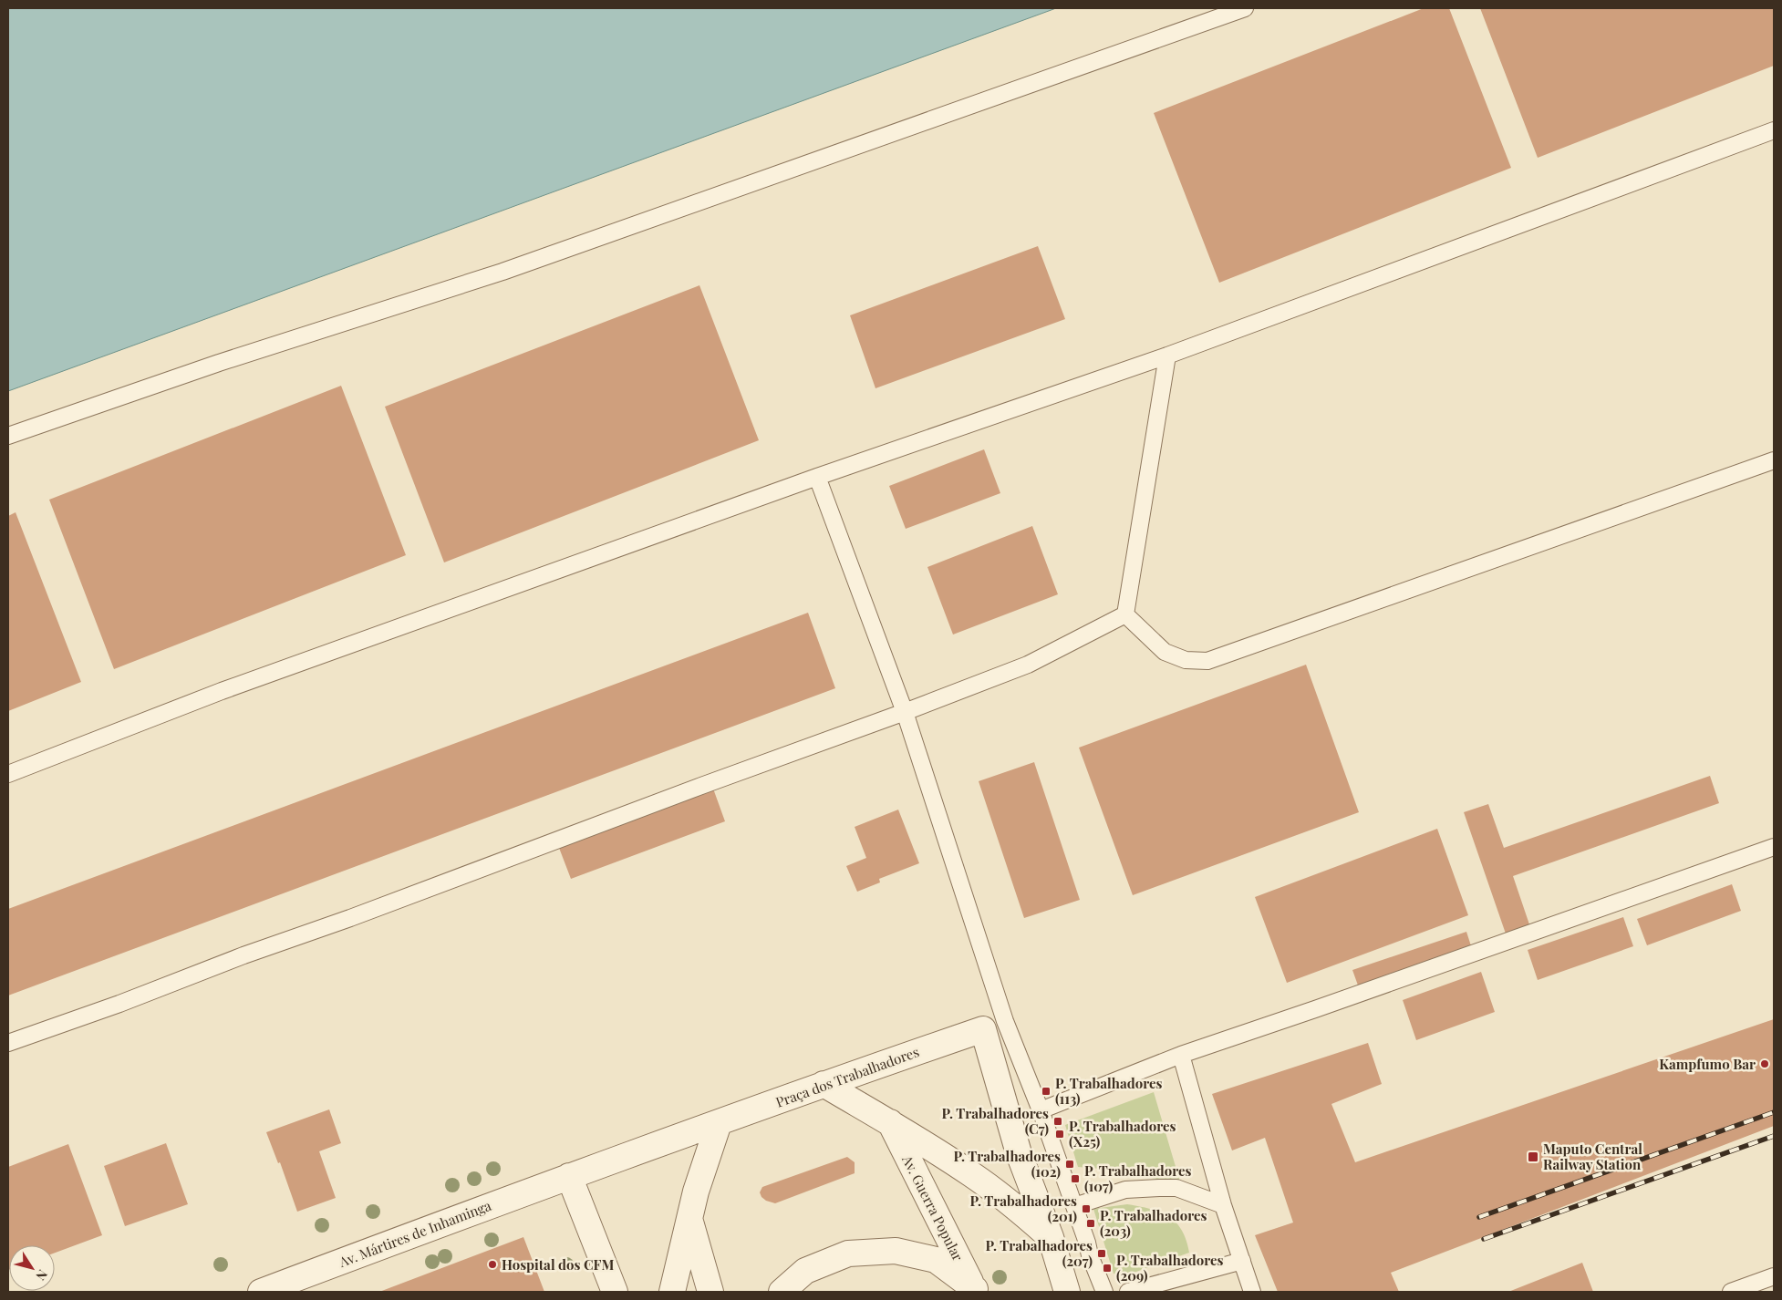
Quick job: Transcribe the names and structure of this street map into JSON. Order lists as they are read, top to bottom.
{
  "streets": {
    "street": ["Praça dos Trabalhadores", "Av. Guerra Popular", "Av. Mártires de Inhaminga"]
  },
  "crossings": [
    ["Praça dos Trabalhadores", "Av. Guerra Popular"],
    ["Praça dos Trabalhadores", "Av. Mártires de Inhaminga"]
  ],
  "places": {
    "other": ["Kampfumo Bar", "Hospital dos CFM"],
    "transit": [
      "P. Trabalhadores (113)",
      "P. Trabalhadores (C7)",
      "P. Trabalhadores (X25)",
      "Maputo Central Railway Station",
      "P. Trabalhadores (102)",
      "P. Trabalhadores (107)",
      "P. Trabalhadores (201)",
      "P. Trabalhadores (203)",
      "P. Trabalhadores (207)",
      "P. Trabalhadores (209)"
    ]
  },
  "north": "bottom right"
}
